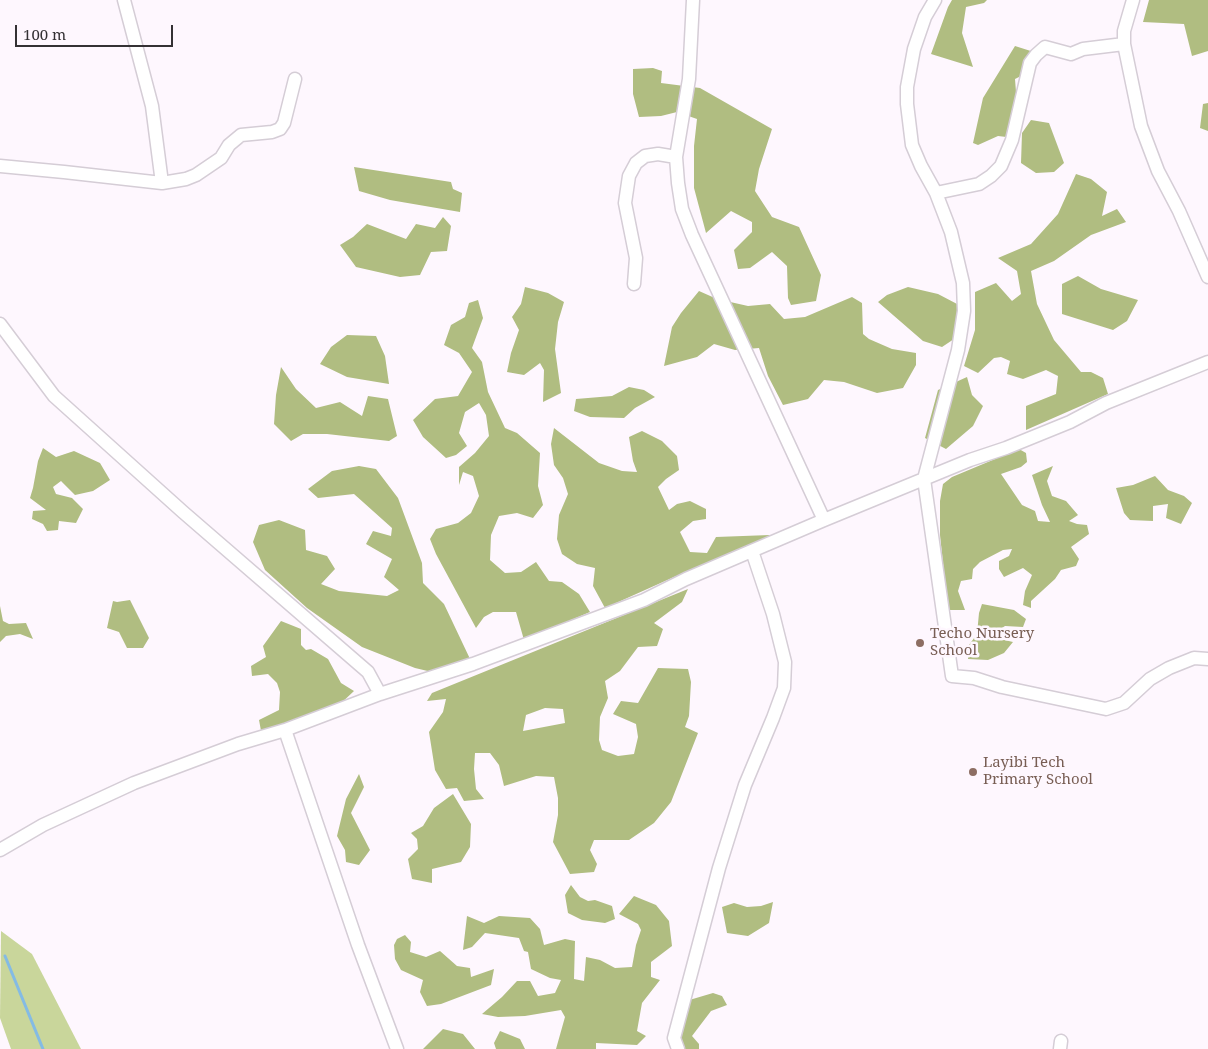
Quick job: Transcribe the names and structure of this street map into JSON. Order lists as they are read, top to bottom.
{
  "places": ["Techo Nursery School", "Layibi Tech Primary School"],
  "scale_bar": "100 m"
}
